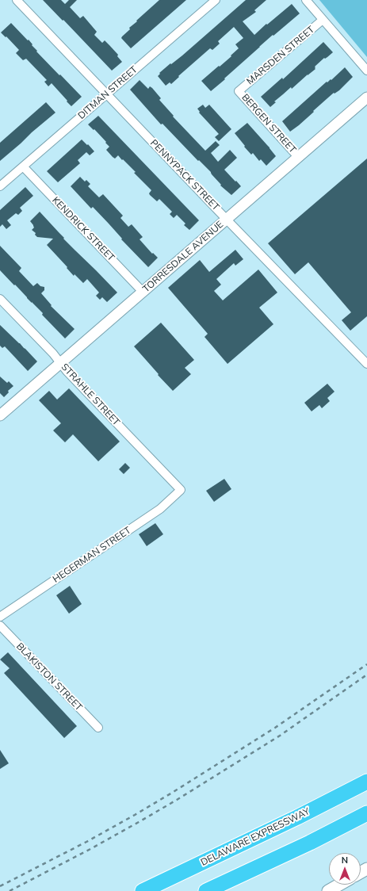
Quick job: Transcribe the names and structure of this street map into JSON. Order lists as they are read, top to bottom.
{
  "streets": {
    "highway": ["DELAWARE EXPRESSWAY"],
    "street": [
      "MARSDEN STREET",
      "DITMAN STREET",
      "BERGEN STREET",
      "PENNYPACK STREET",
      "KENDRICK STREET",
      "TORRESDALE AVENUE",
      "STRAHLE STREET",
      "HEGERMAN STREET",
      "BLAKISTON STREET"
    ]
  },
  "crossings": [
    ["MARSDEN STREET", "BERGEN STREET"],
    ["DITMAN STREET", "PENNYPACK STREET"],
    ["DITMAN STREET", "KENDRICK STREET"],
    ["BERGEN STREET", "TORRESDALE AVENUE"],
    ["PENNYPACK STREET", "TORRESDALE AVENUE"],
    ["KENDRICK STREET", "TORRESDALE AVENUE"],
    ["TORRESDALE AVENUE", "STRAHLE STREET"],
    ["STRAHLE STREET", "HEGERMAN STREET"]
  ],
  "north": "top"
}
